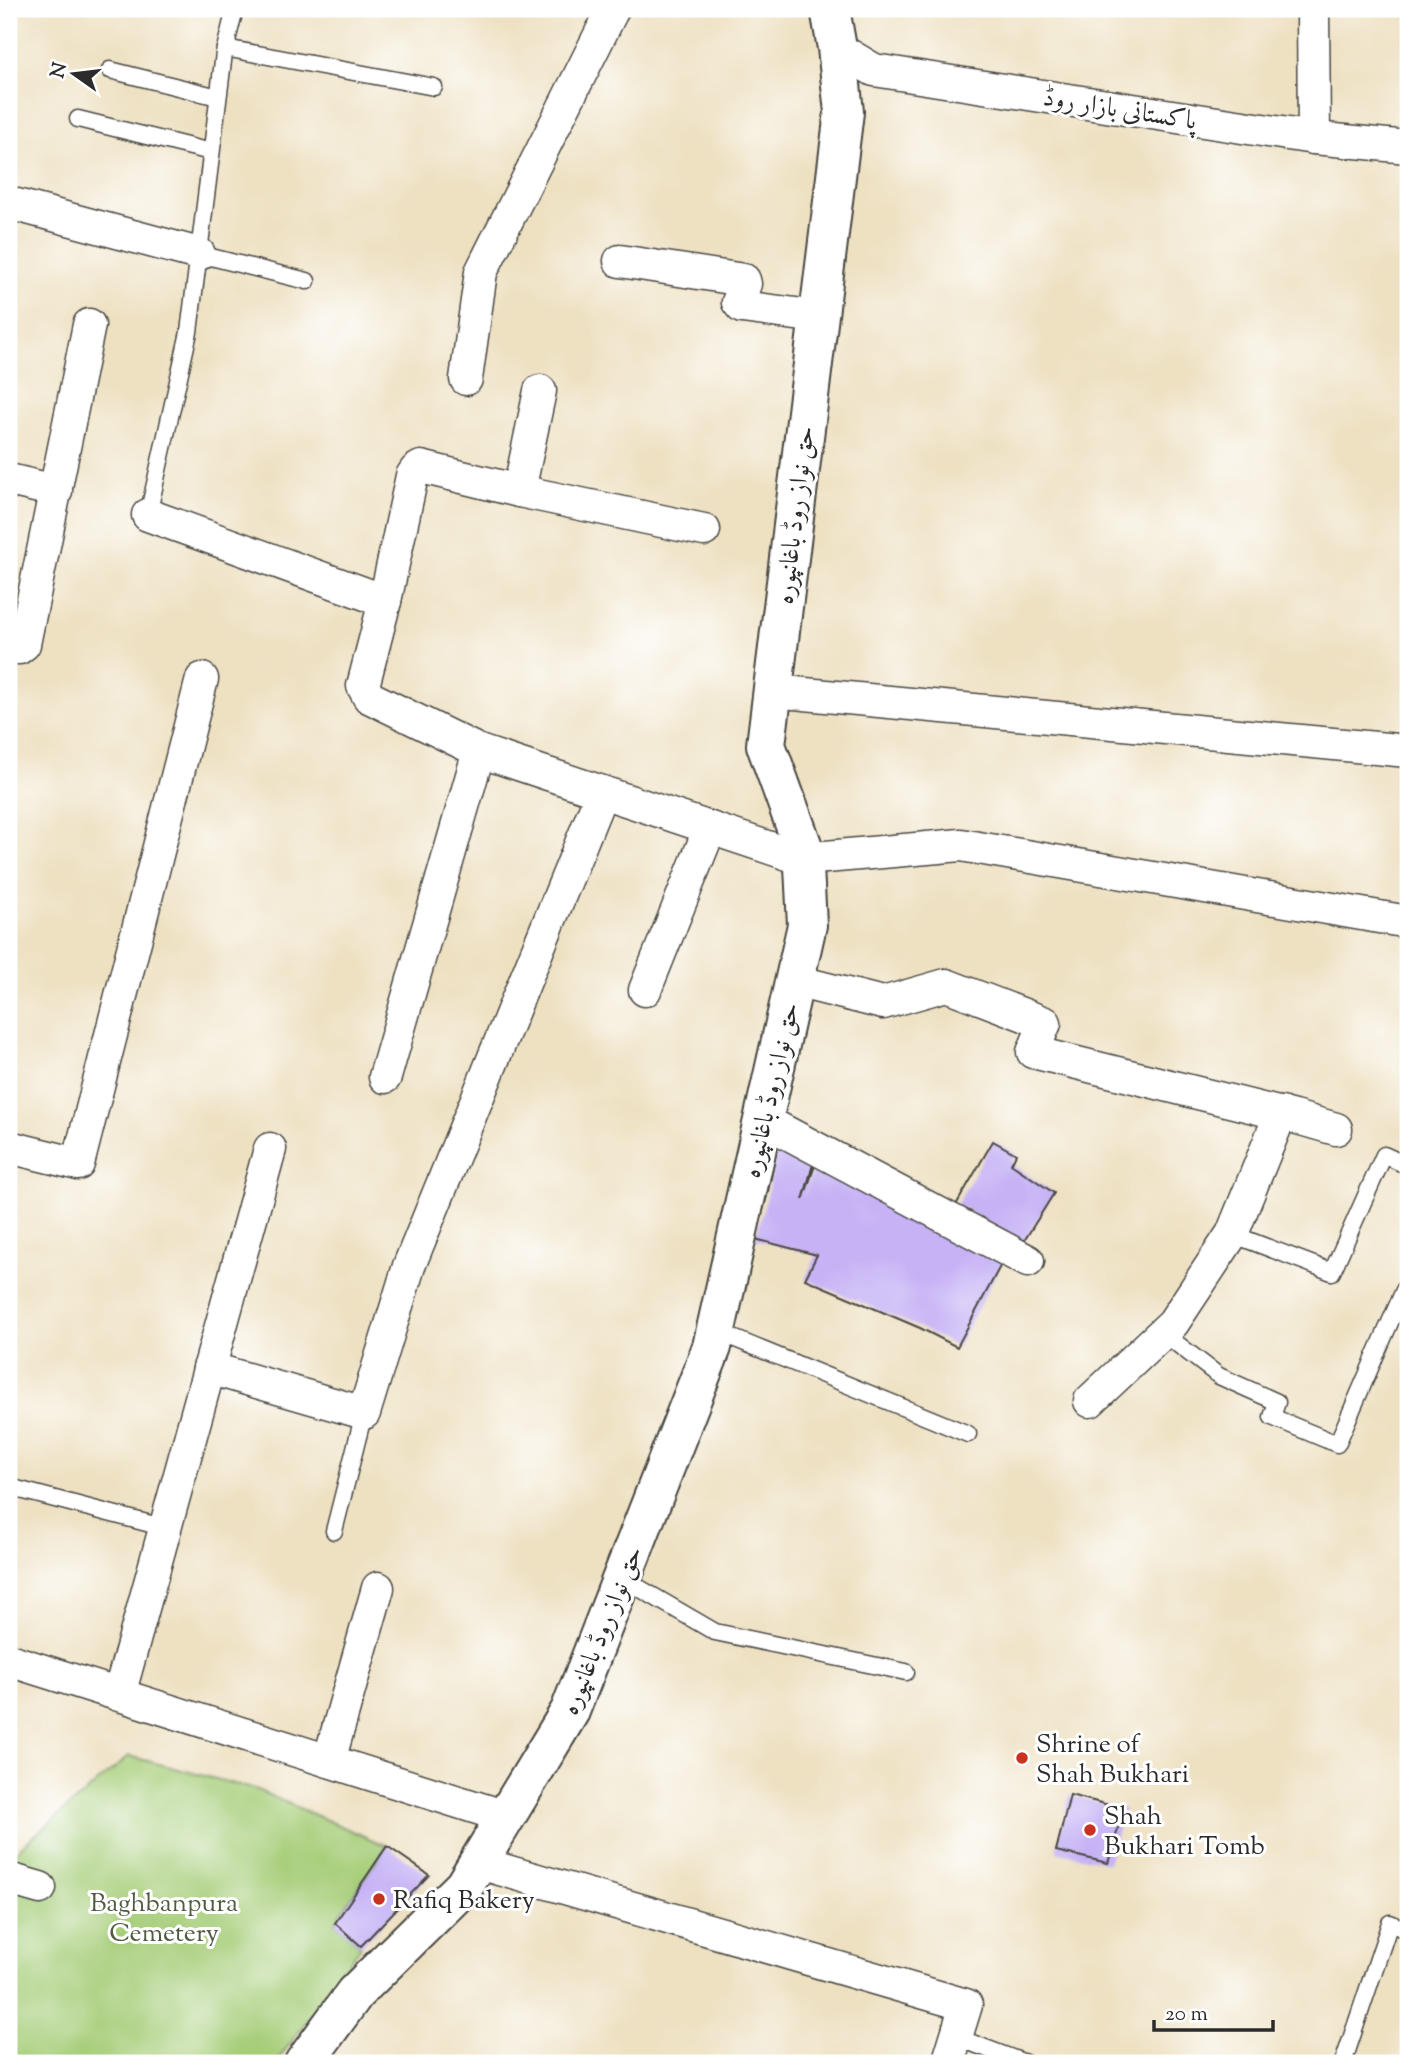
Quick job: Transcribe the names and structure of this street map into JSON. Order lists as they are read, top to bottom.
{
  "streets": {
    "street": ["پاکستانی بازار روڈ", "حق نواز روڈ باغانپورہ"]
  },
  "crossings": [
    ["پاکستانی بازار روڈ", "حق نواز روڈ باغانپورہ"]
  ],
  "parks": ["Baghbanpura Cemetery"],
  "places": ["Shrine of Shah Bukhari", "Shah Bukhari Tomb", "Rafiq Bakery"],
  "scale_bar": "20 m",
  "north": "left"
}
